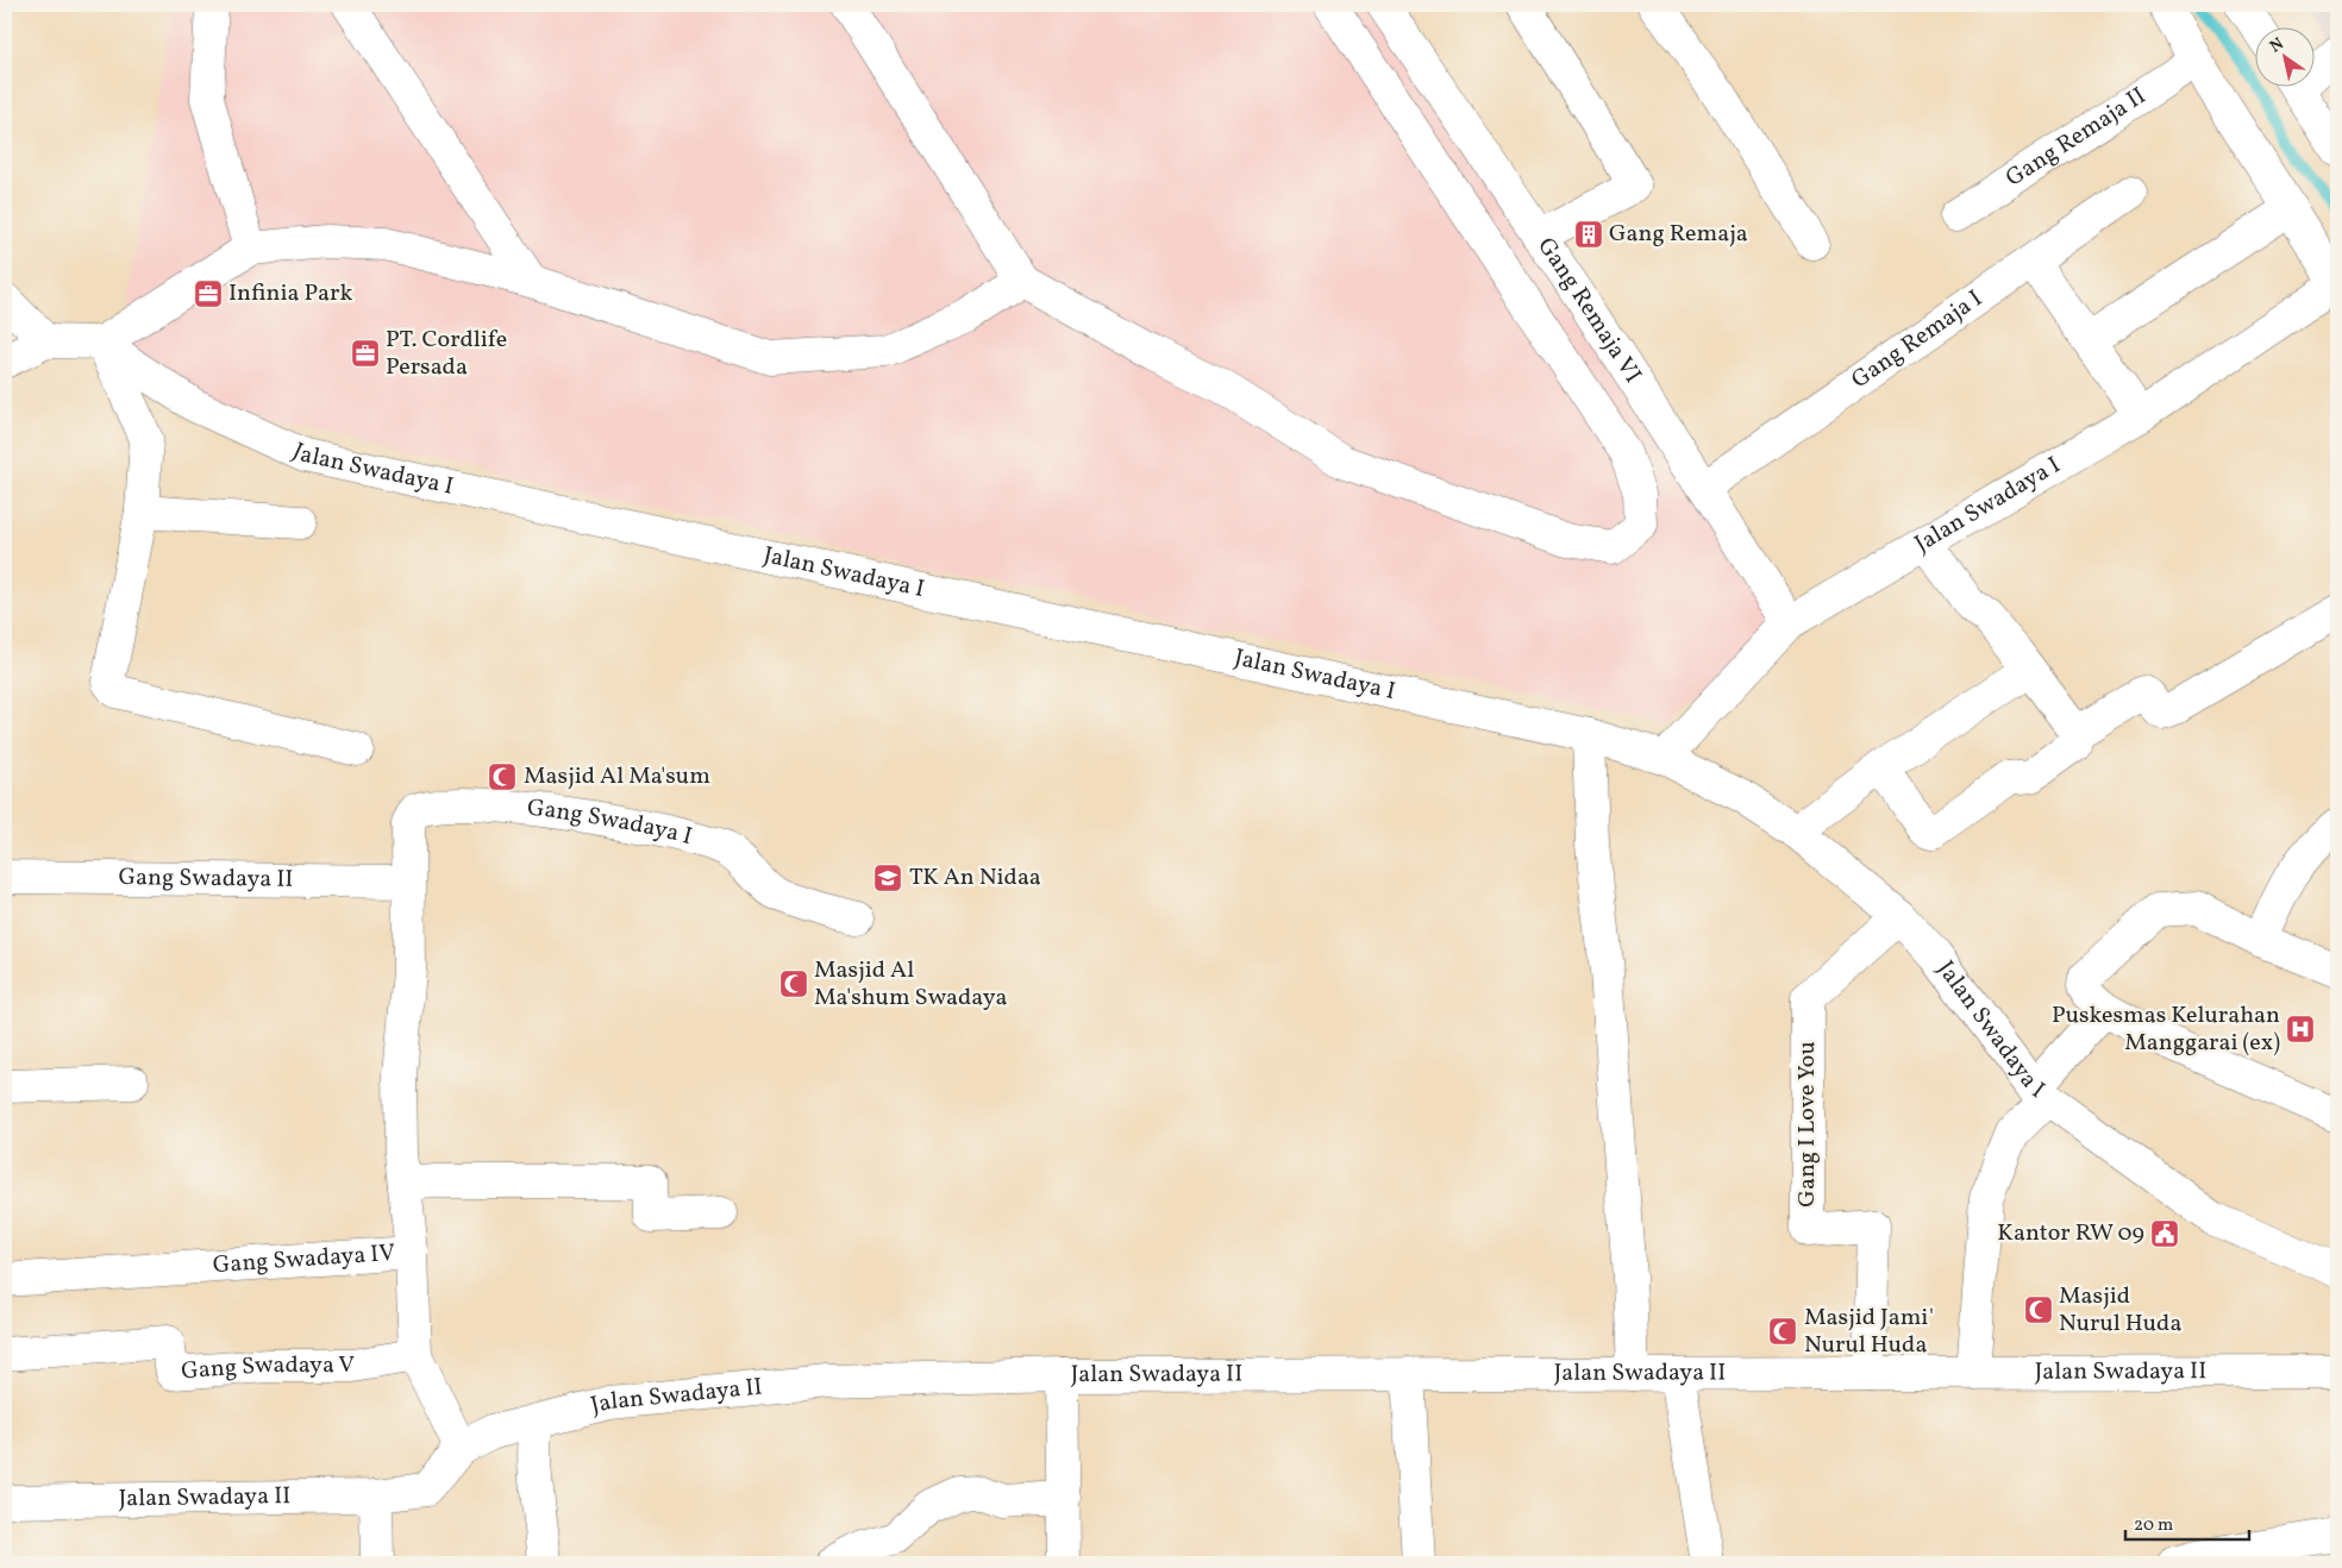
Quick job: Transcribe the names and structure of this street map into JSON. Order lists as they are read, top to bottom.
{
  "streets": {
    "street": [
      "Gang Remaja II",
      "Gang Remaja VI",
      "Gang Remaja I",
      "Jalan Swadaya I",
      "Gang Swadaya I",
      "Gang Swadaya II",
      "Gang I Love You",
      "Gang Swadaya IV",
      "Gang Swadaya V",
      "Jalan Swadaya II"
    ]
  },
  "crossings": [
    ["Gang Remaja VI", "Gang Remaja I"],
    ["Gang Remaja VI", "Jalan Swadaya I"],
    ["Jalan Swadaya I", "Gang I Love You"],
    ["Gang Swadaya I", "Gang Swadaya II"],
    ["Gang Swadaya I", "Gang Swadaya IV"],
    ["Gang Swadaya II", "Gang Swadaya IV"],
    ["Gang I Love You", "Jalan Swadaya II"]
  ],
  "places": {
    "building": ["Gang Remaja"],
    "office": ["Infinia Park", "PT. Cordlife Persada"],
    "mosque": [
      "Masjid Al Ma'sum",
      "Masjid Al Ma'shum Swadaya",
      "Masjid Nurul Huda",
      "Masjid Jami' Nurul Huda"
    ],
    "school or university": ["TK An Nidaa"],
    "hospital": ["Puskesmas Kelurahan Manggarai (ex)"],
    "public building": ["Kantor RW 09"]
  },
  "scale_bar": "20 m",
  "north": "top left"
}
